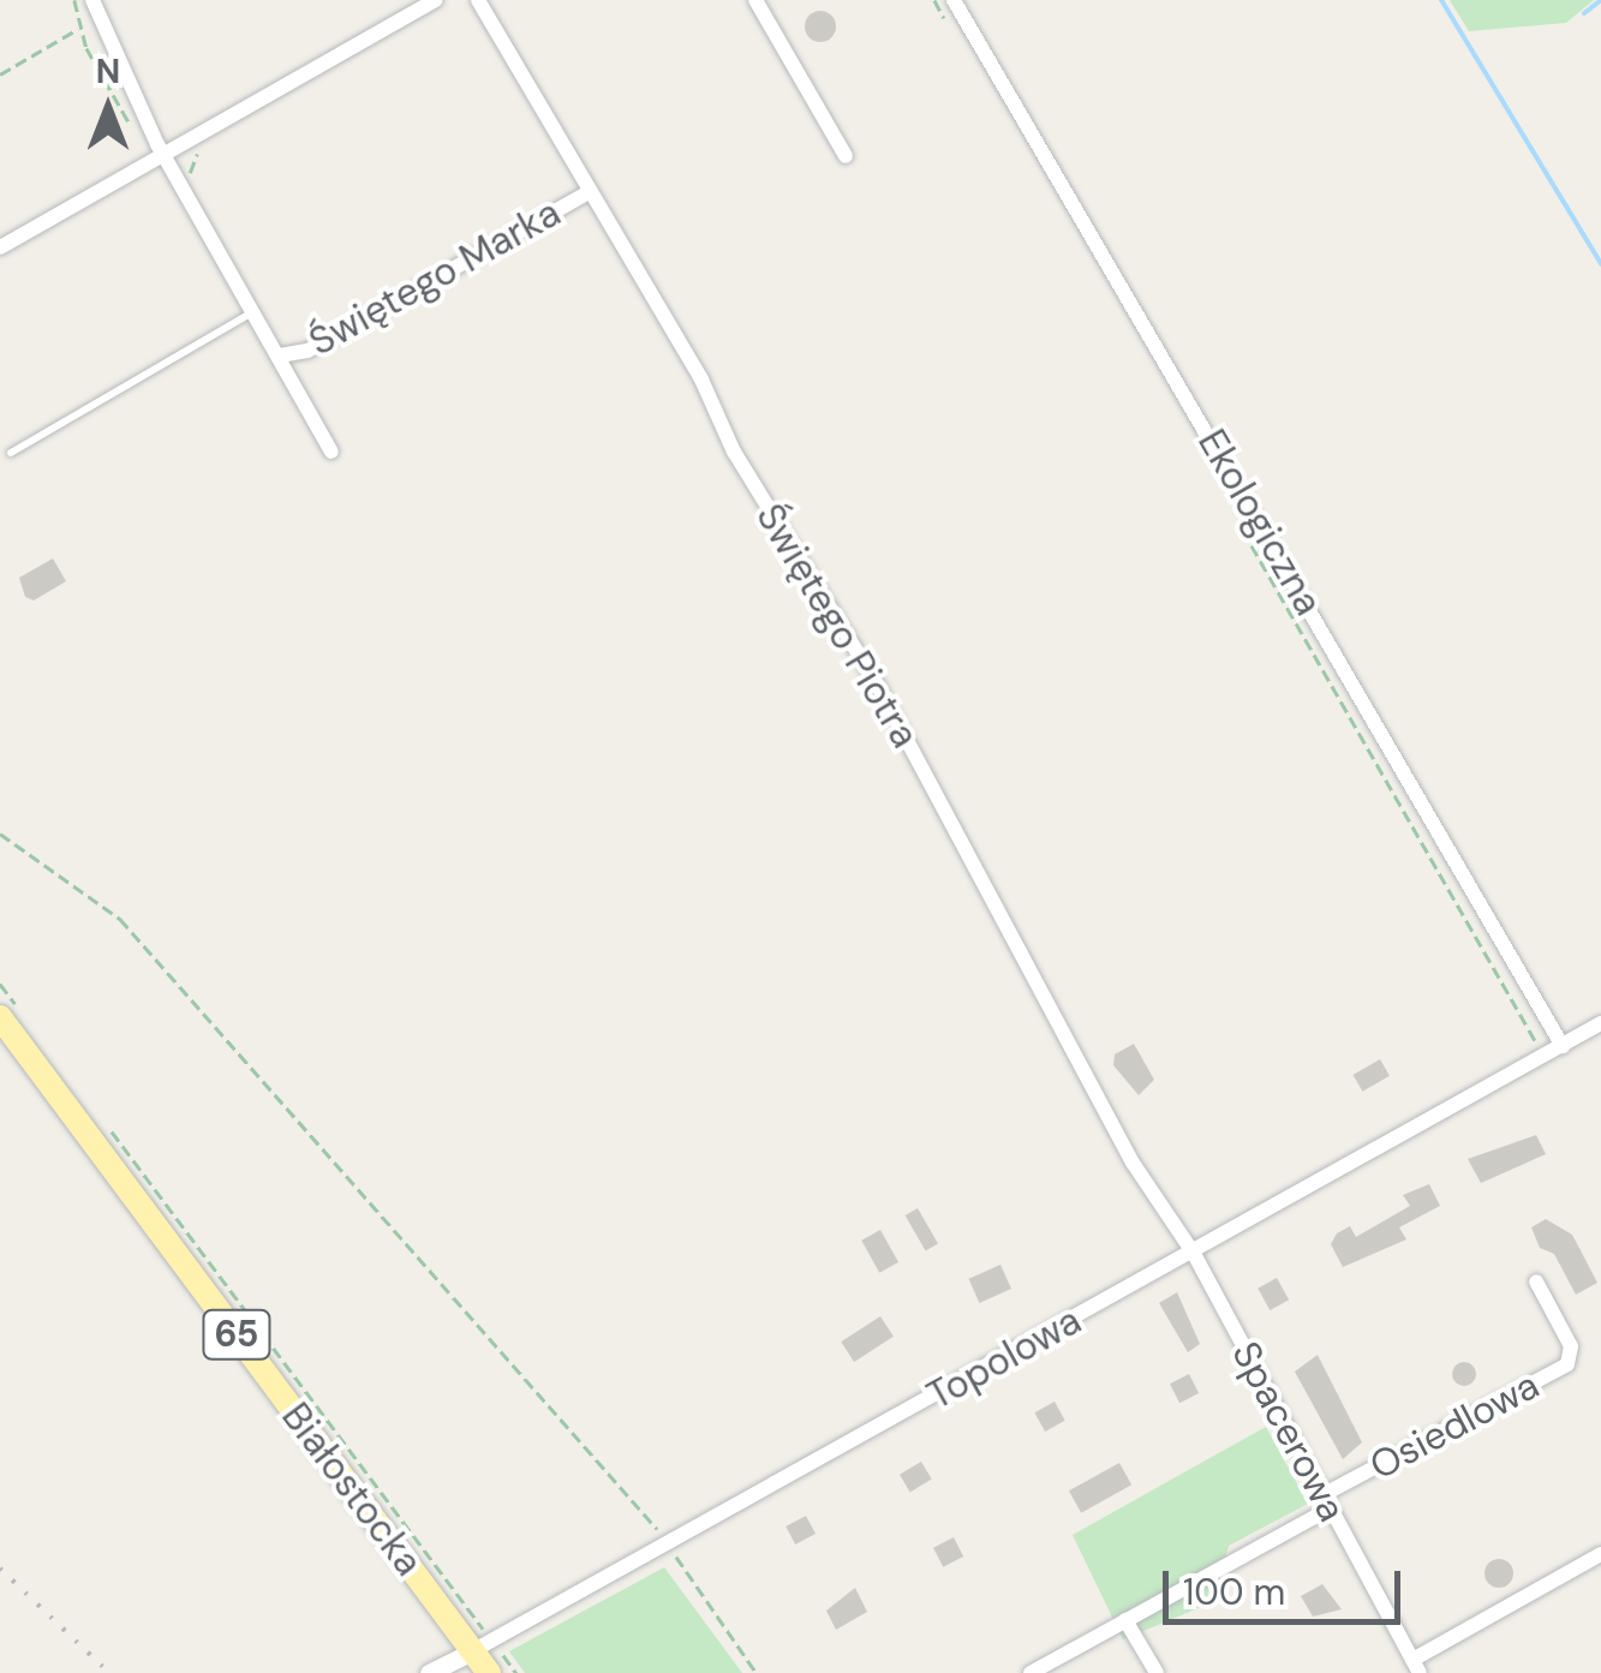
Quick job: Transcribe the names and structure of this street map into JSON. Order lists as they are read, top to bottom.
{
  "streets": {
    "main road": ["65", "Białostocka"],
    "street": [
      "Świętego Marka",
      "Ekologiczna",
      "Świętego Piotra",
      "Topolowa",
      "Osiedlowa",
      "Spacerowa"
    ]
  },
  "crossings": [
    ["Świętego Marka", "Świętego Piotra"],
    ["Ekologiczna", "Topolowa"],
    ["Świętego Piotra", "Topolowa"],
    ["Świętego Piotra", "Spacerowa"],
    ["Topolowa", "Spacerowa"],
    ["Topolowa", "Białostocka"],
    ["Osiedlowa", "Spacerowa"]
  ],
  "scale_bar": "100 m",
  "north": "top"
}
